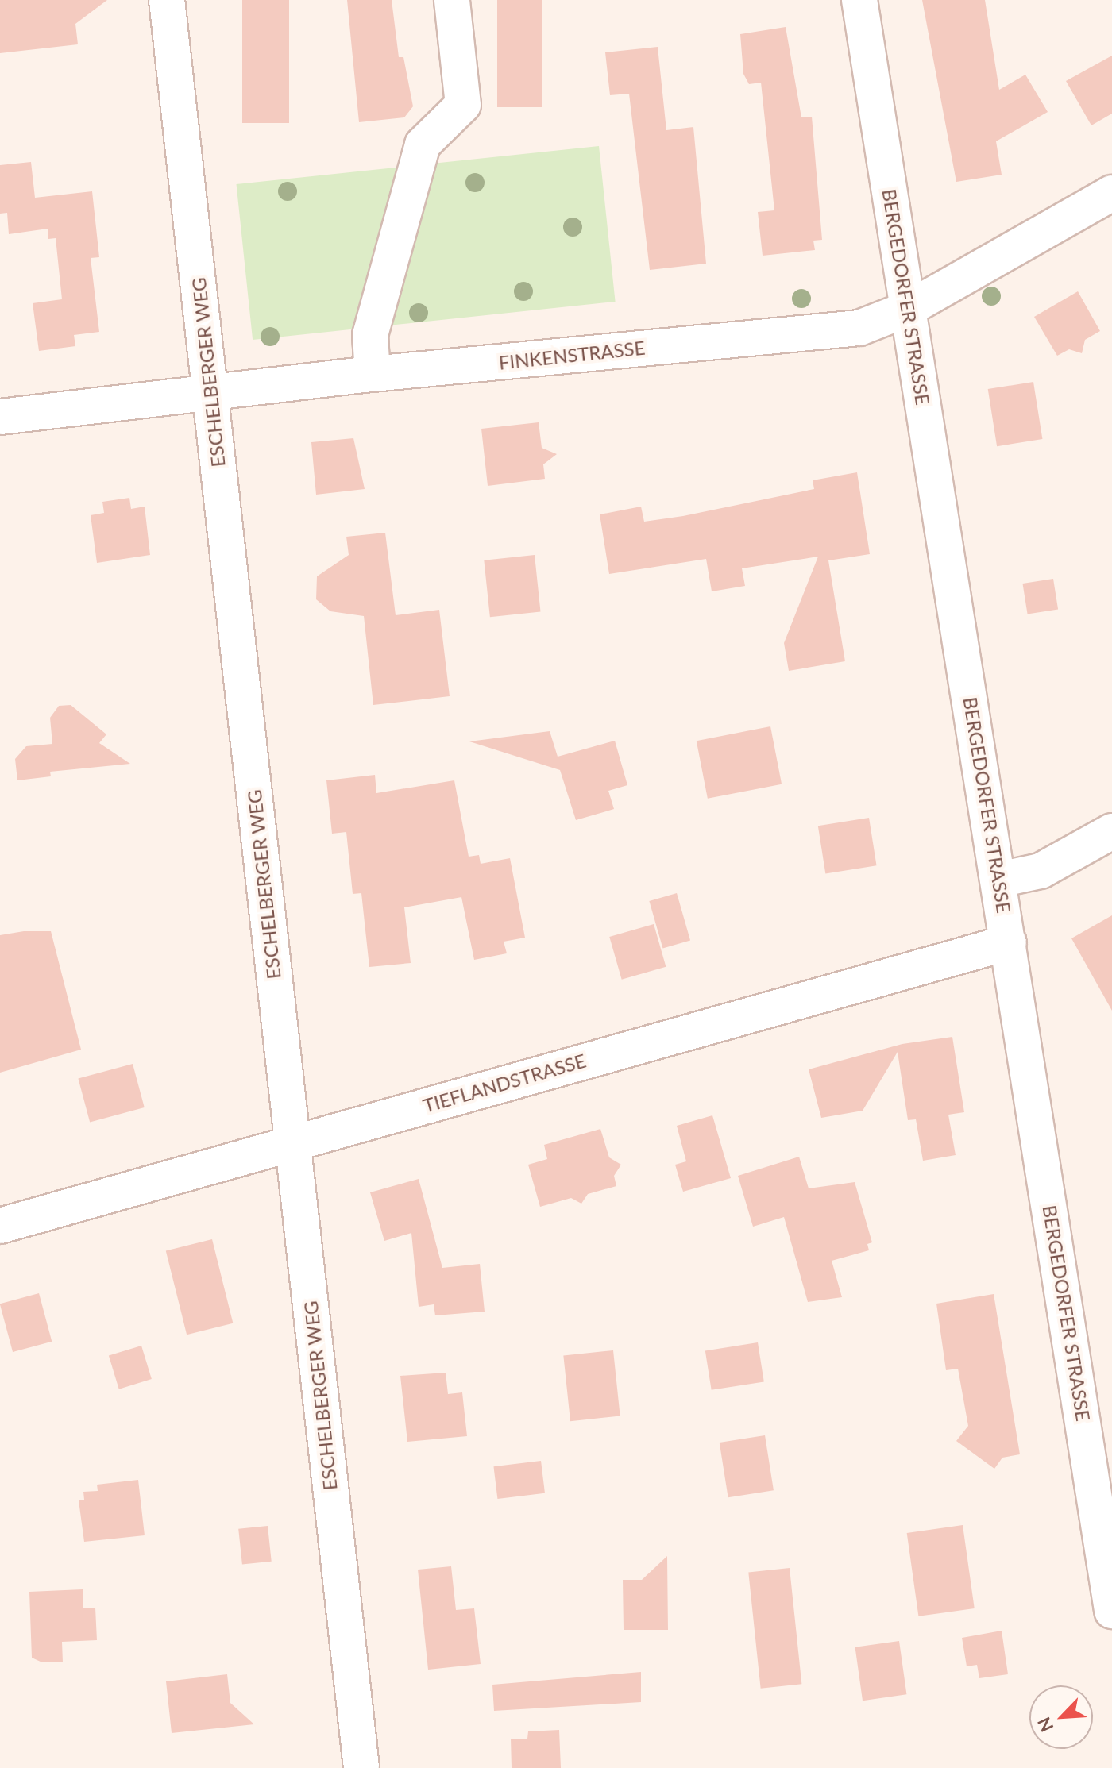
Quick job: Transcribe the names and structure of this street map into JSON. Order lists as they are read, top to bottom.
{
  "streets": {
    "street": [
      "BERGEDORFER STRASSE",
      "FINKENSTRASSE",
      "ESCHELBERGER WEG",
      "TIEFLANDSTRASSE"
    ]
  },
  "crossings": [
    ["BERGEDORFER STRASSE", "FINKENSTRASSE"],
    ["BERGEDORFER STRASSE", "TIEFLANDSTRASSE"],
    ["FINKENSTRASSE", "ESCHELBERGER WEG"],
    ["ESCHELBERGER WEG", "TIEFLANDSTRASSE"]
  ],
  "north": "bottom left"
}
